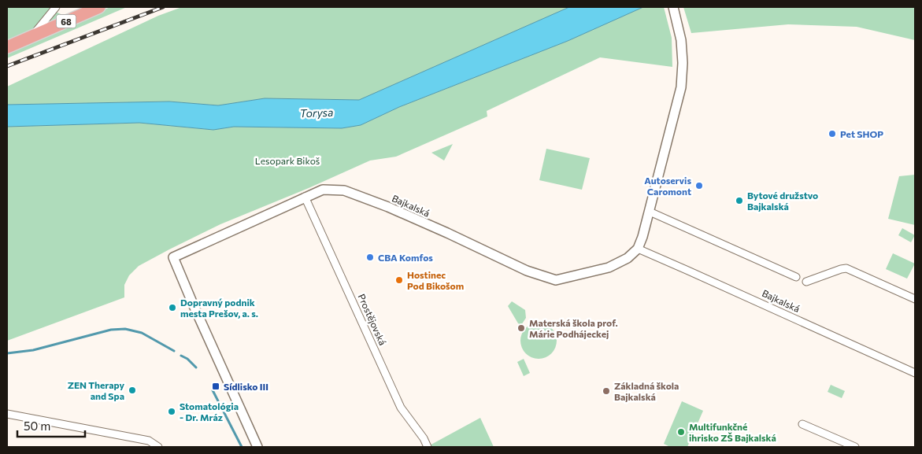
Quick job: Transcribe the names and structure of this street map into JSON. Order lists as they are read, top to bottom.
{
  "streets": {
    "main road": ["68"],
    "street": ["Bajkalská", "Prostějovská"]
  },
  "crossings": [
    ["Bajkalská", "Prostějovská"]
  ],
  "water": ["Torysa"],
  "parks": ["Lesopark Bikoš"],
  "places": {
    "other": [
      "Pet SHOP",
      "Autoservis Caromont",
      "Bytové družstvo Bajkalská",
      "CBA Komfos",
      "Hostinec Pod Bikošom",
      "Dopravný podnik mesta Prešov, a. s.",
      "Materská škola prof. Márie Podhájeckej",
      "ZEN Therapy and Spa",
      "Základná škola Bajkalská",
      "Stomatológia - Dr. Mráz",
      "Multifunkčné ihrisko ZŠ Bajkalská"
    ],
    "transit": ["Sídlisko III"]
  },
  "scale_bar": "50 m"
}
